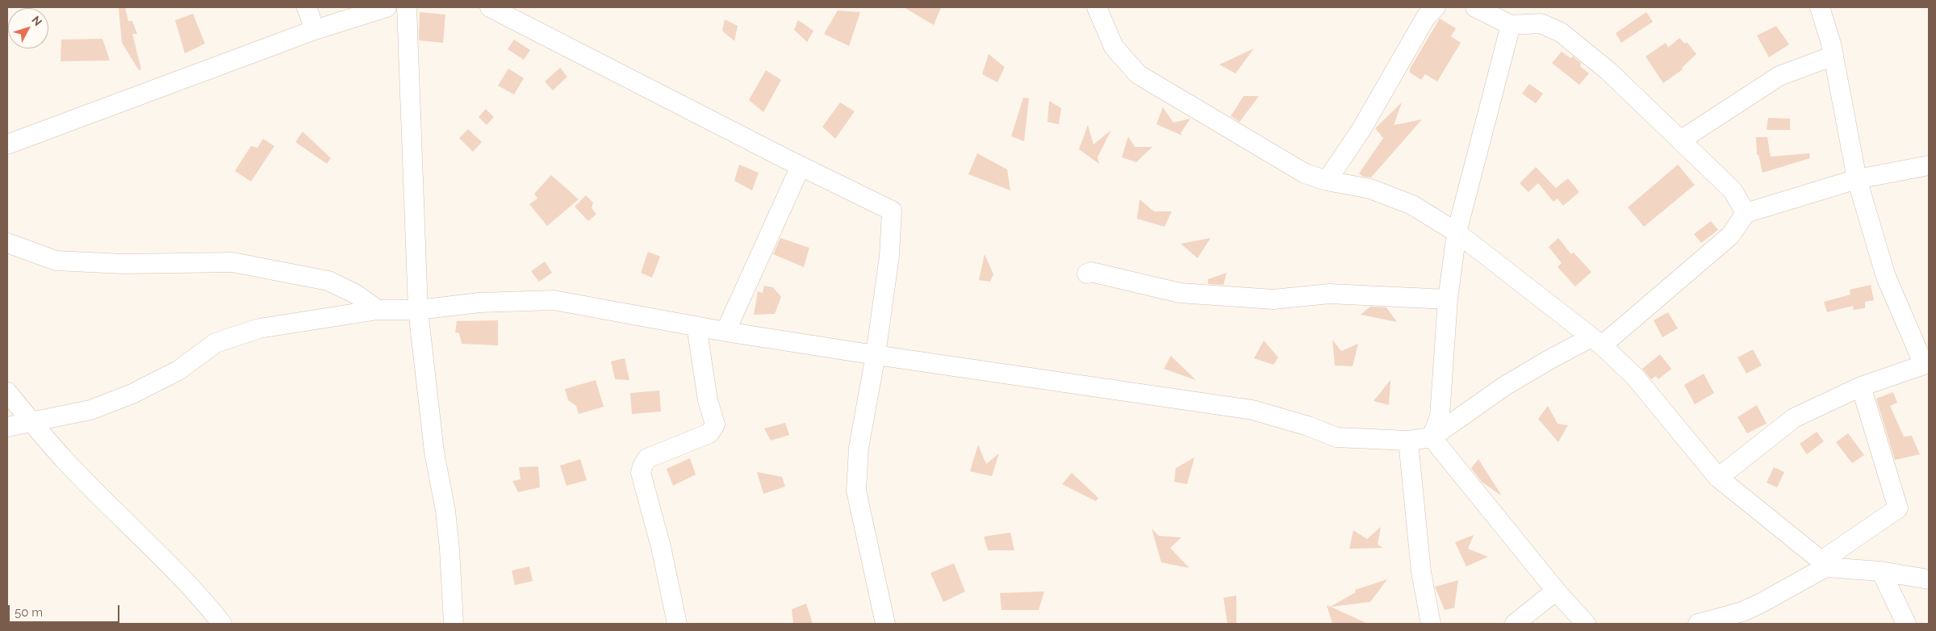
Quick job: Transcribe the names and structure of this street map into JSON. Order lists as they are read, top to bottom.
{
  "scale_bar": "50 m",
  "north": "top right"
}
